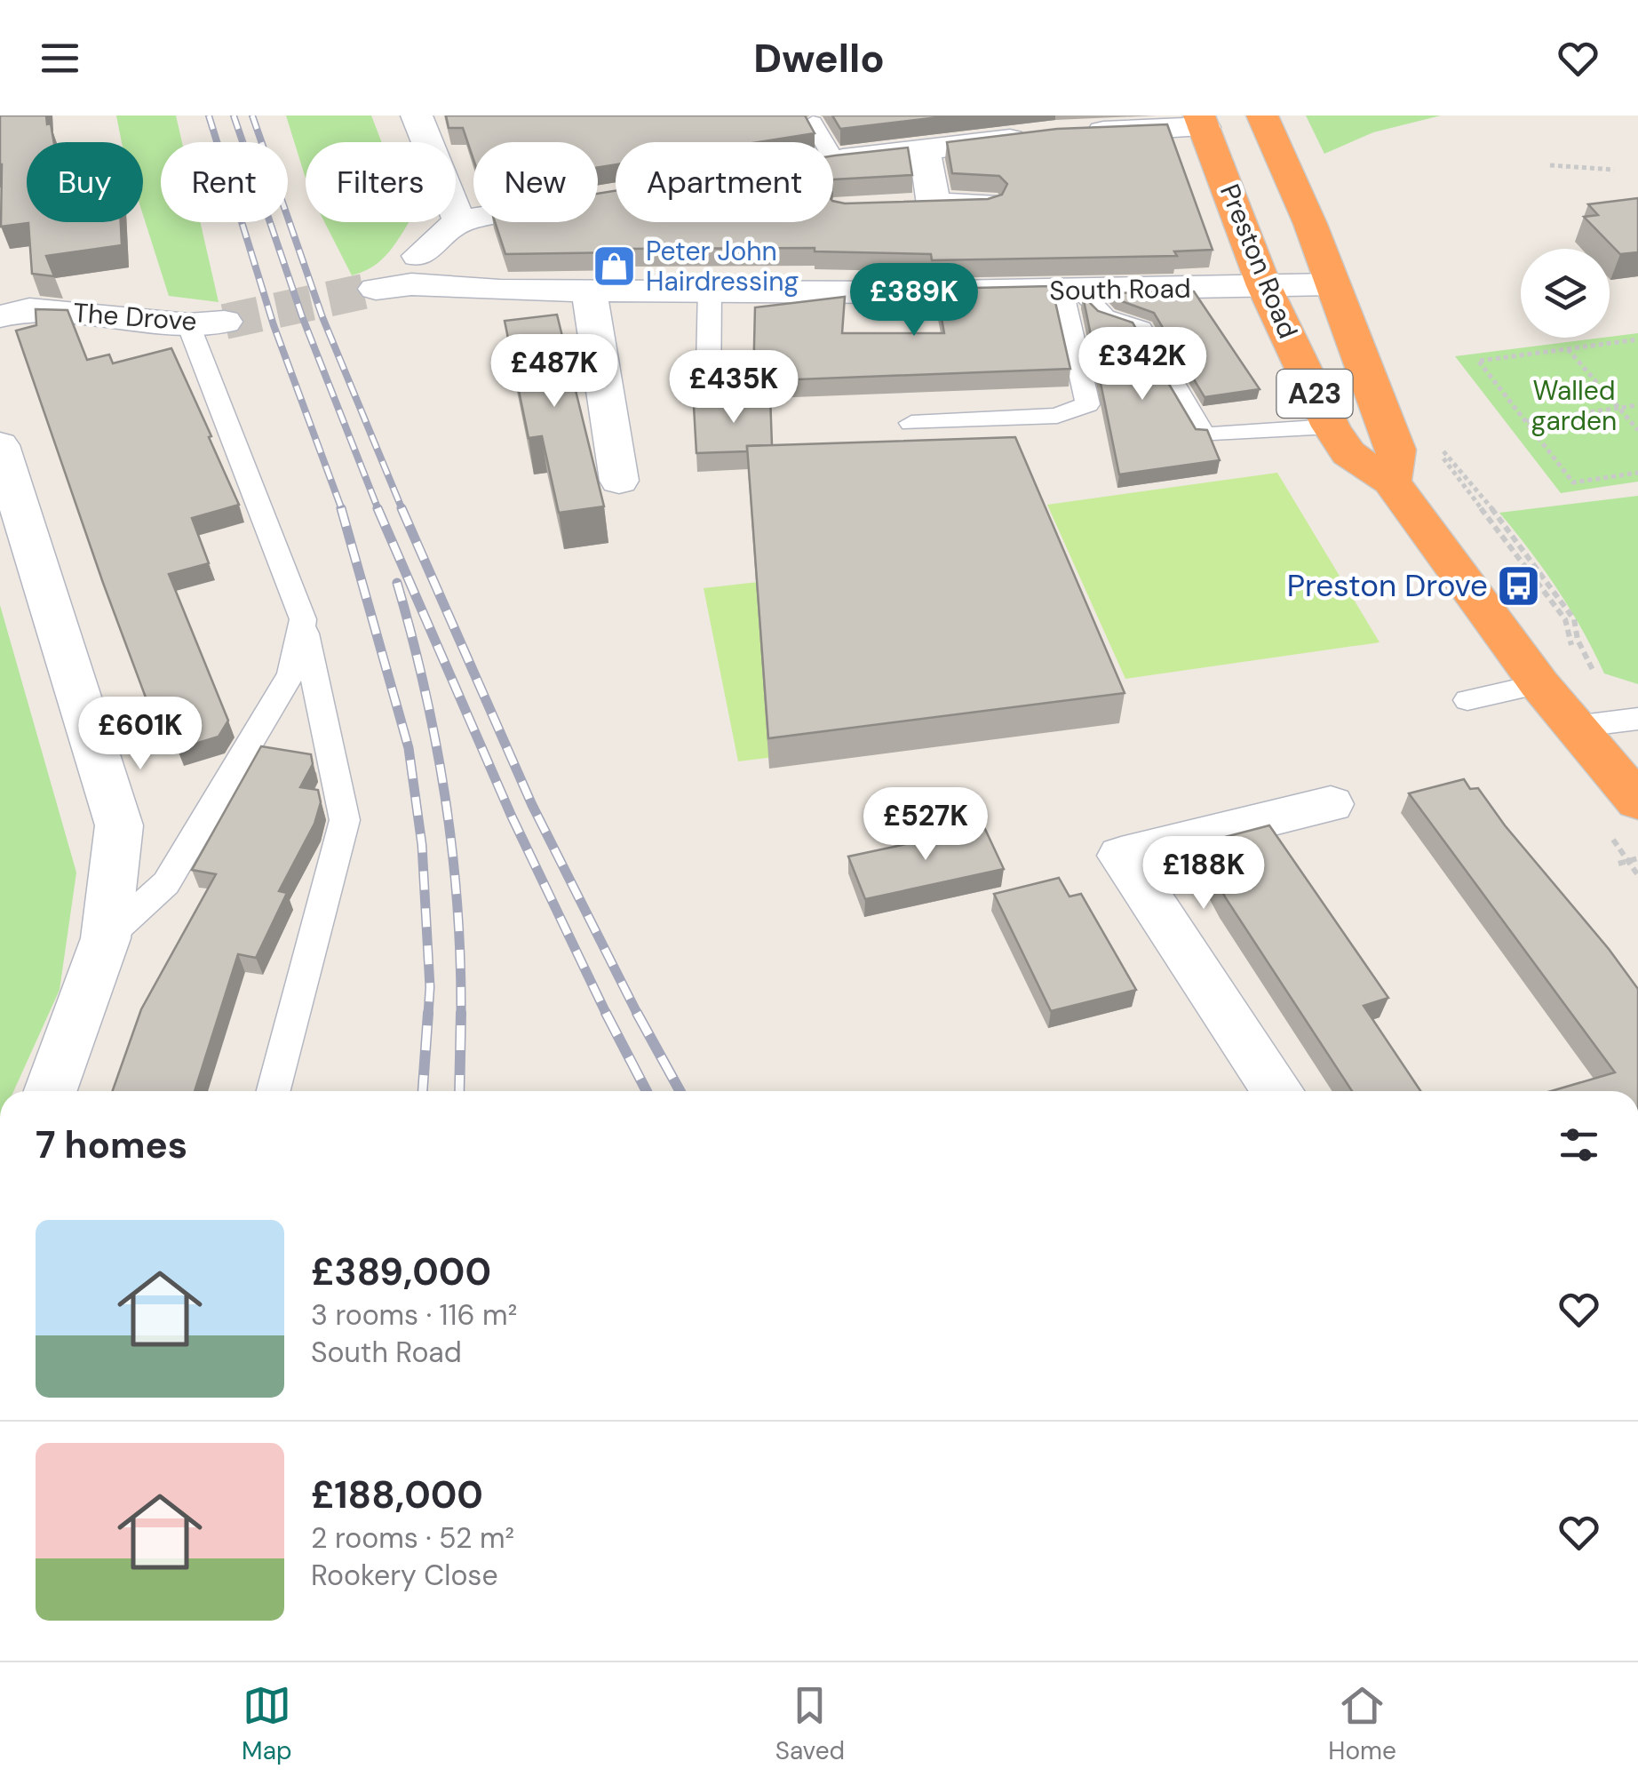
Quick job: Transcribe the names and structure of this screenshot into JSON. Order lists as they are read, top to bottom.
{
  "streets": {
    "highway": ["Preston Road", "A23"],
    "street": ["South Road", "The Drove"]
  },
  "crossings": [
    ["Preston Road", "South Road"]
  ],
  "parks": ["Walled garden"],
  "places": {
    "shop": ["Peter John Hairdressing"],
    "bus stop": ["Preston Drove"]
  },
  "page": {
    "header": "Dwello",
    "chip": [
      "Buy",
      "Rent",
      "Filters",
      "New",
      "Apartment"
    ],
    "price": [
      "£389K",
      "£342K",
      "£487K",
      "£435K",
      "£601K",
      "£527K",
      "£188K"
    ],
    "heading": "7 homes",
    "list": [
      {
        "name": "£389,000",
        "note": "3 rooms · 116 m² · South Road"
      },
      {
        "name": "£188,000",
        "note": "2 rooms · 52 m² · Rookery Close"
      }
    ],
    "tabs": ["Map", "Saved", "Home"]
  }
}
